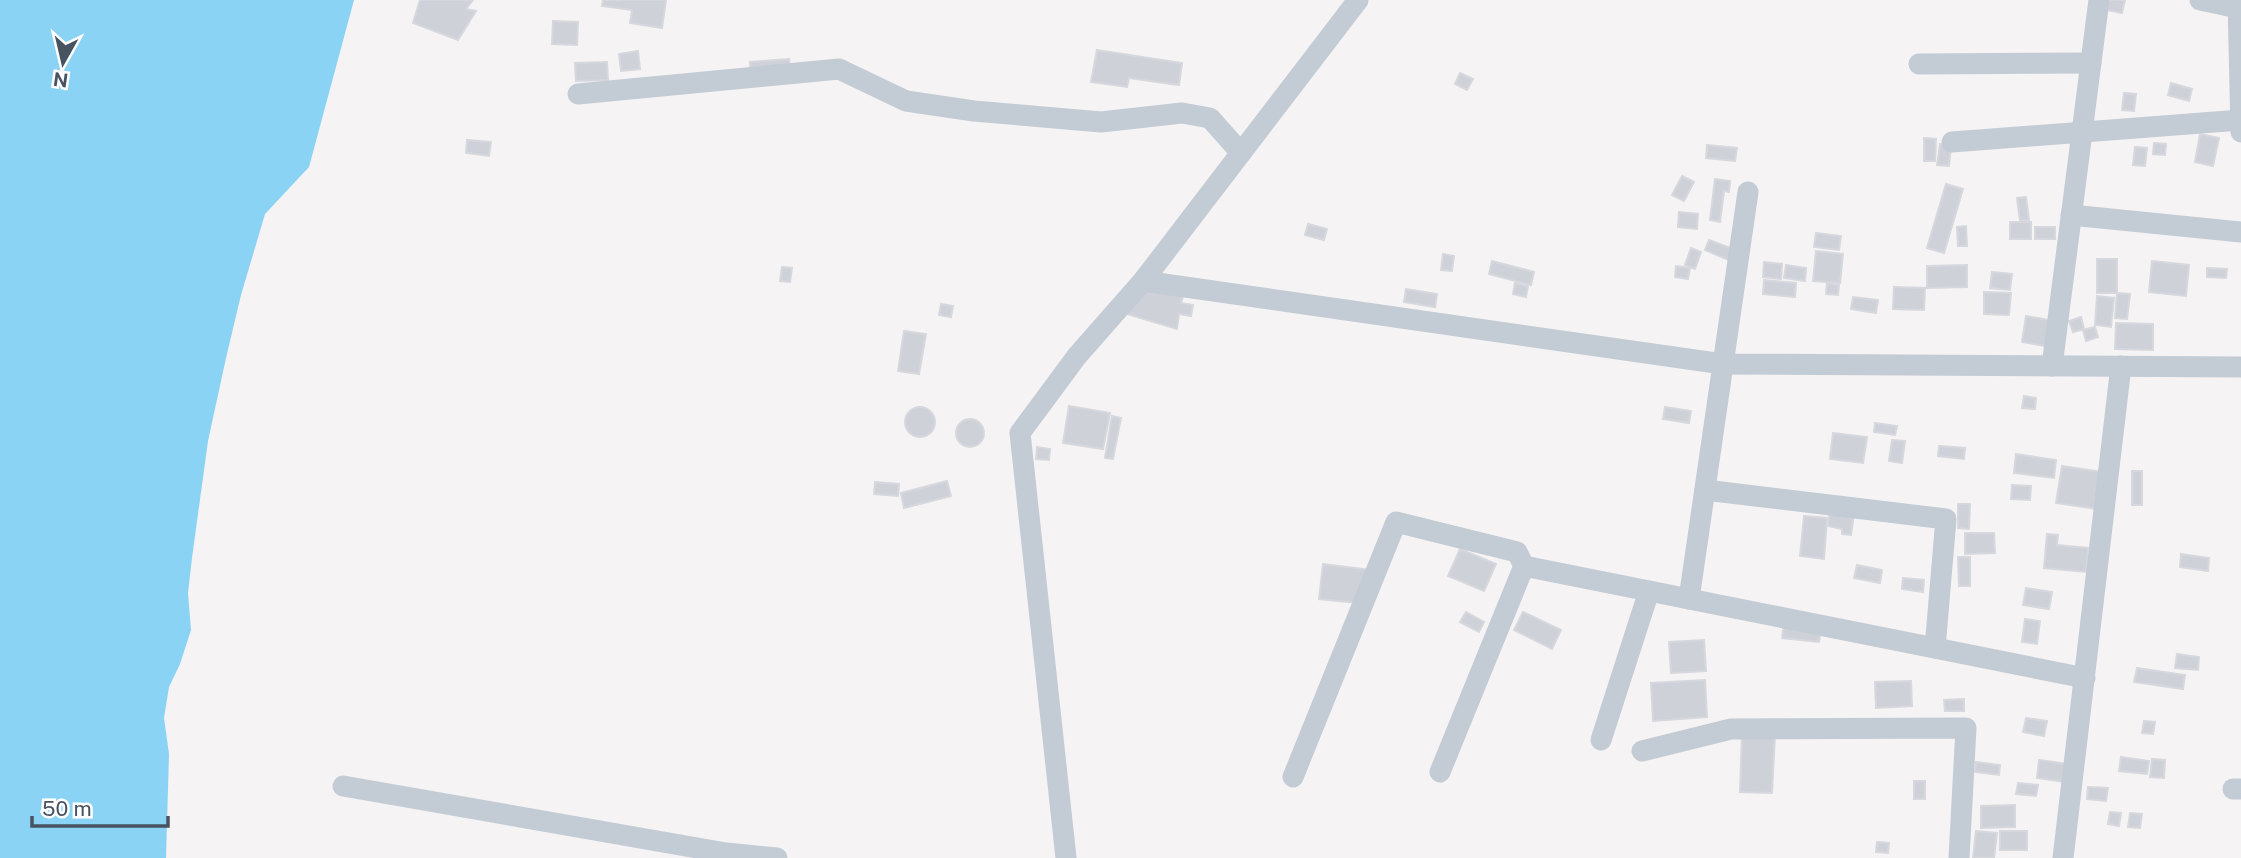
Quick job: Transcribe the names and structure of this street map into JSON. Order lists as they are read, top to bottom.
{
  "scale_bar": "50 m",
  "north": "bottom"
}
